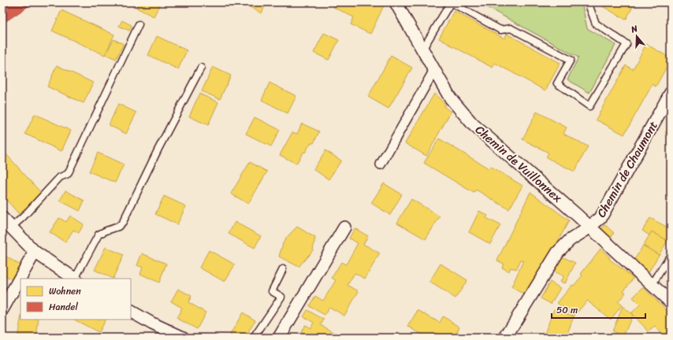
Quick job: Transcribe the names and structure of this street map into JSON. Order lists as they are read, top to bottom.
{
  "streets": {
    "street": ["Chemin de Vuillonnex", "Chemin de Chaumont"]
  },
  "crossings": [
    ["Chemin de Vuillonnex", "Chemin de Chaumont"]
  ],
  "legend": ["Wohnen", "Handel"],
  "scale_bar": "50 m",
  "north": "top"
}
